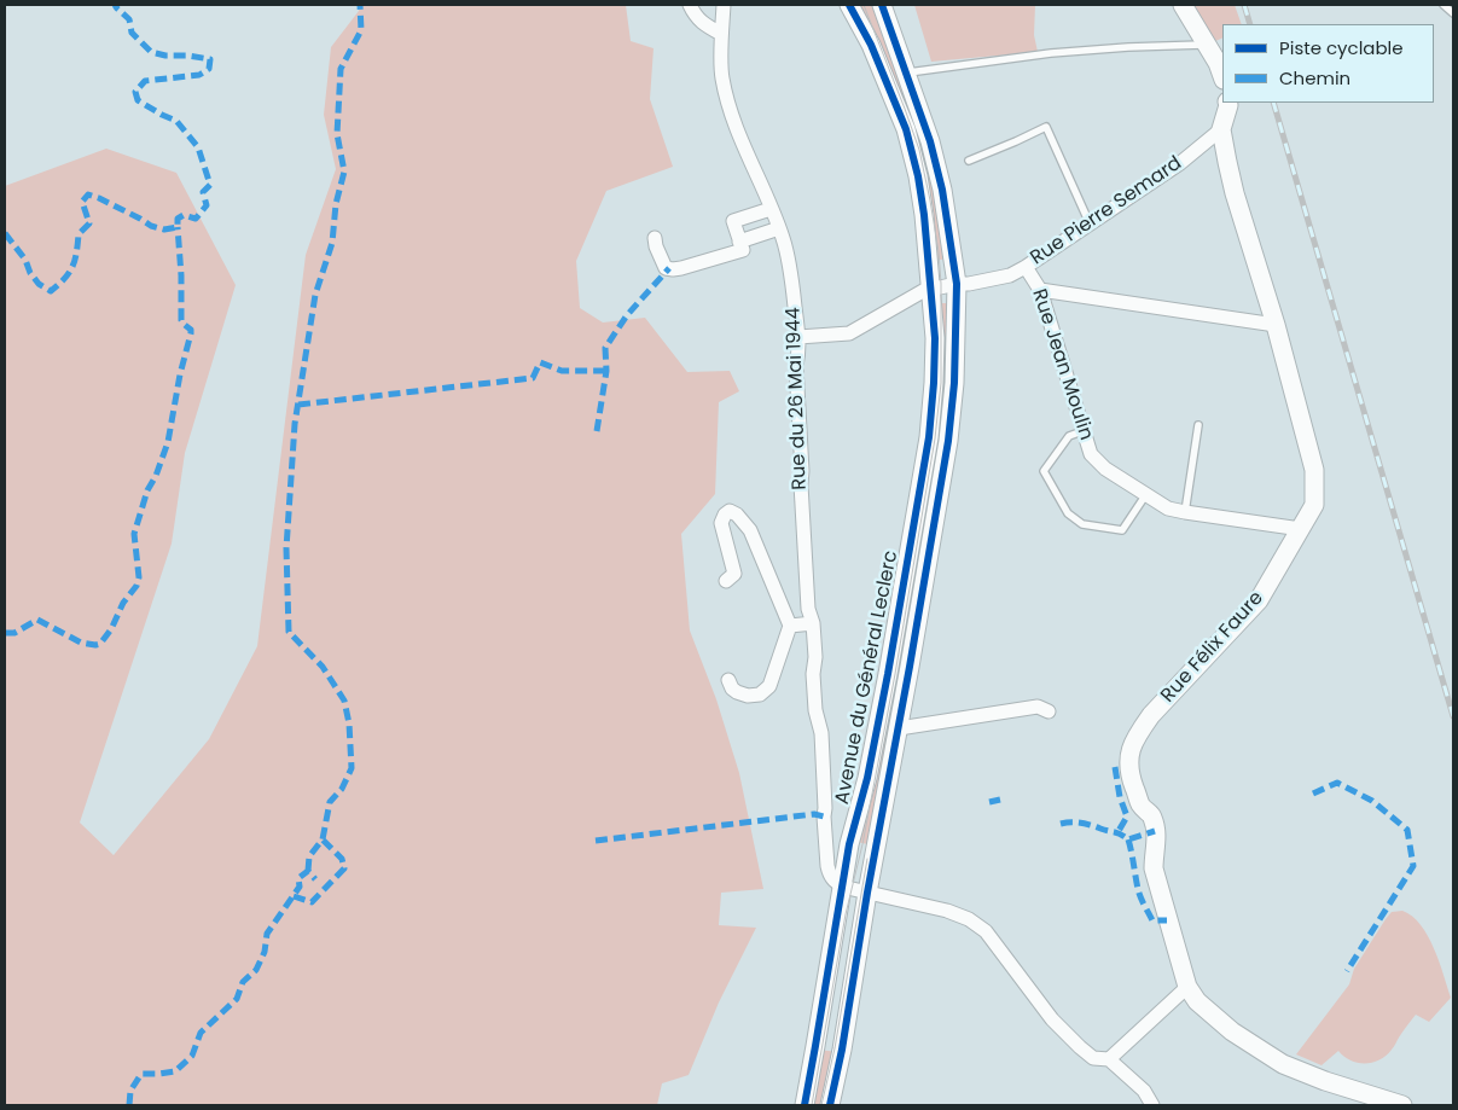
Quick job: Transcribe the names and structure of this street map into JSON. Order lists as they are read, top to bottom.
{
  "streets": {
    "main road": ["Rue Félix Faure", "Avenue du Général Leclerc"],
    "street": ["Rue Pierre Semard", "Rue Jean Moulin", "Rue du 26 Mai 1944"]
  },
  "crossings": [
    ["Rue Pierre Semard", "Rue Jean Moulin"],
    ["Rue Pierre Semard", "Rue du 26 Mai 1944"],
    ["Rue Pierre Semard", "Rue Félix Faure"],
    ["Rue Pierre Semard", "Avenue du Général Leclerc"],
    ["Rue Jean Moulin", "Rue Félix Faure"],
    ["Rue du 26 Mai 1944", "Avenue du Général Leclerc"]
  ],
  "legend": ["Piste cyclable", "Chemin"]
}
